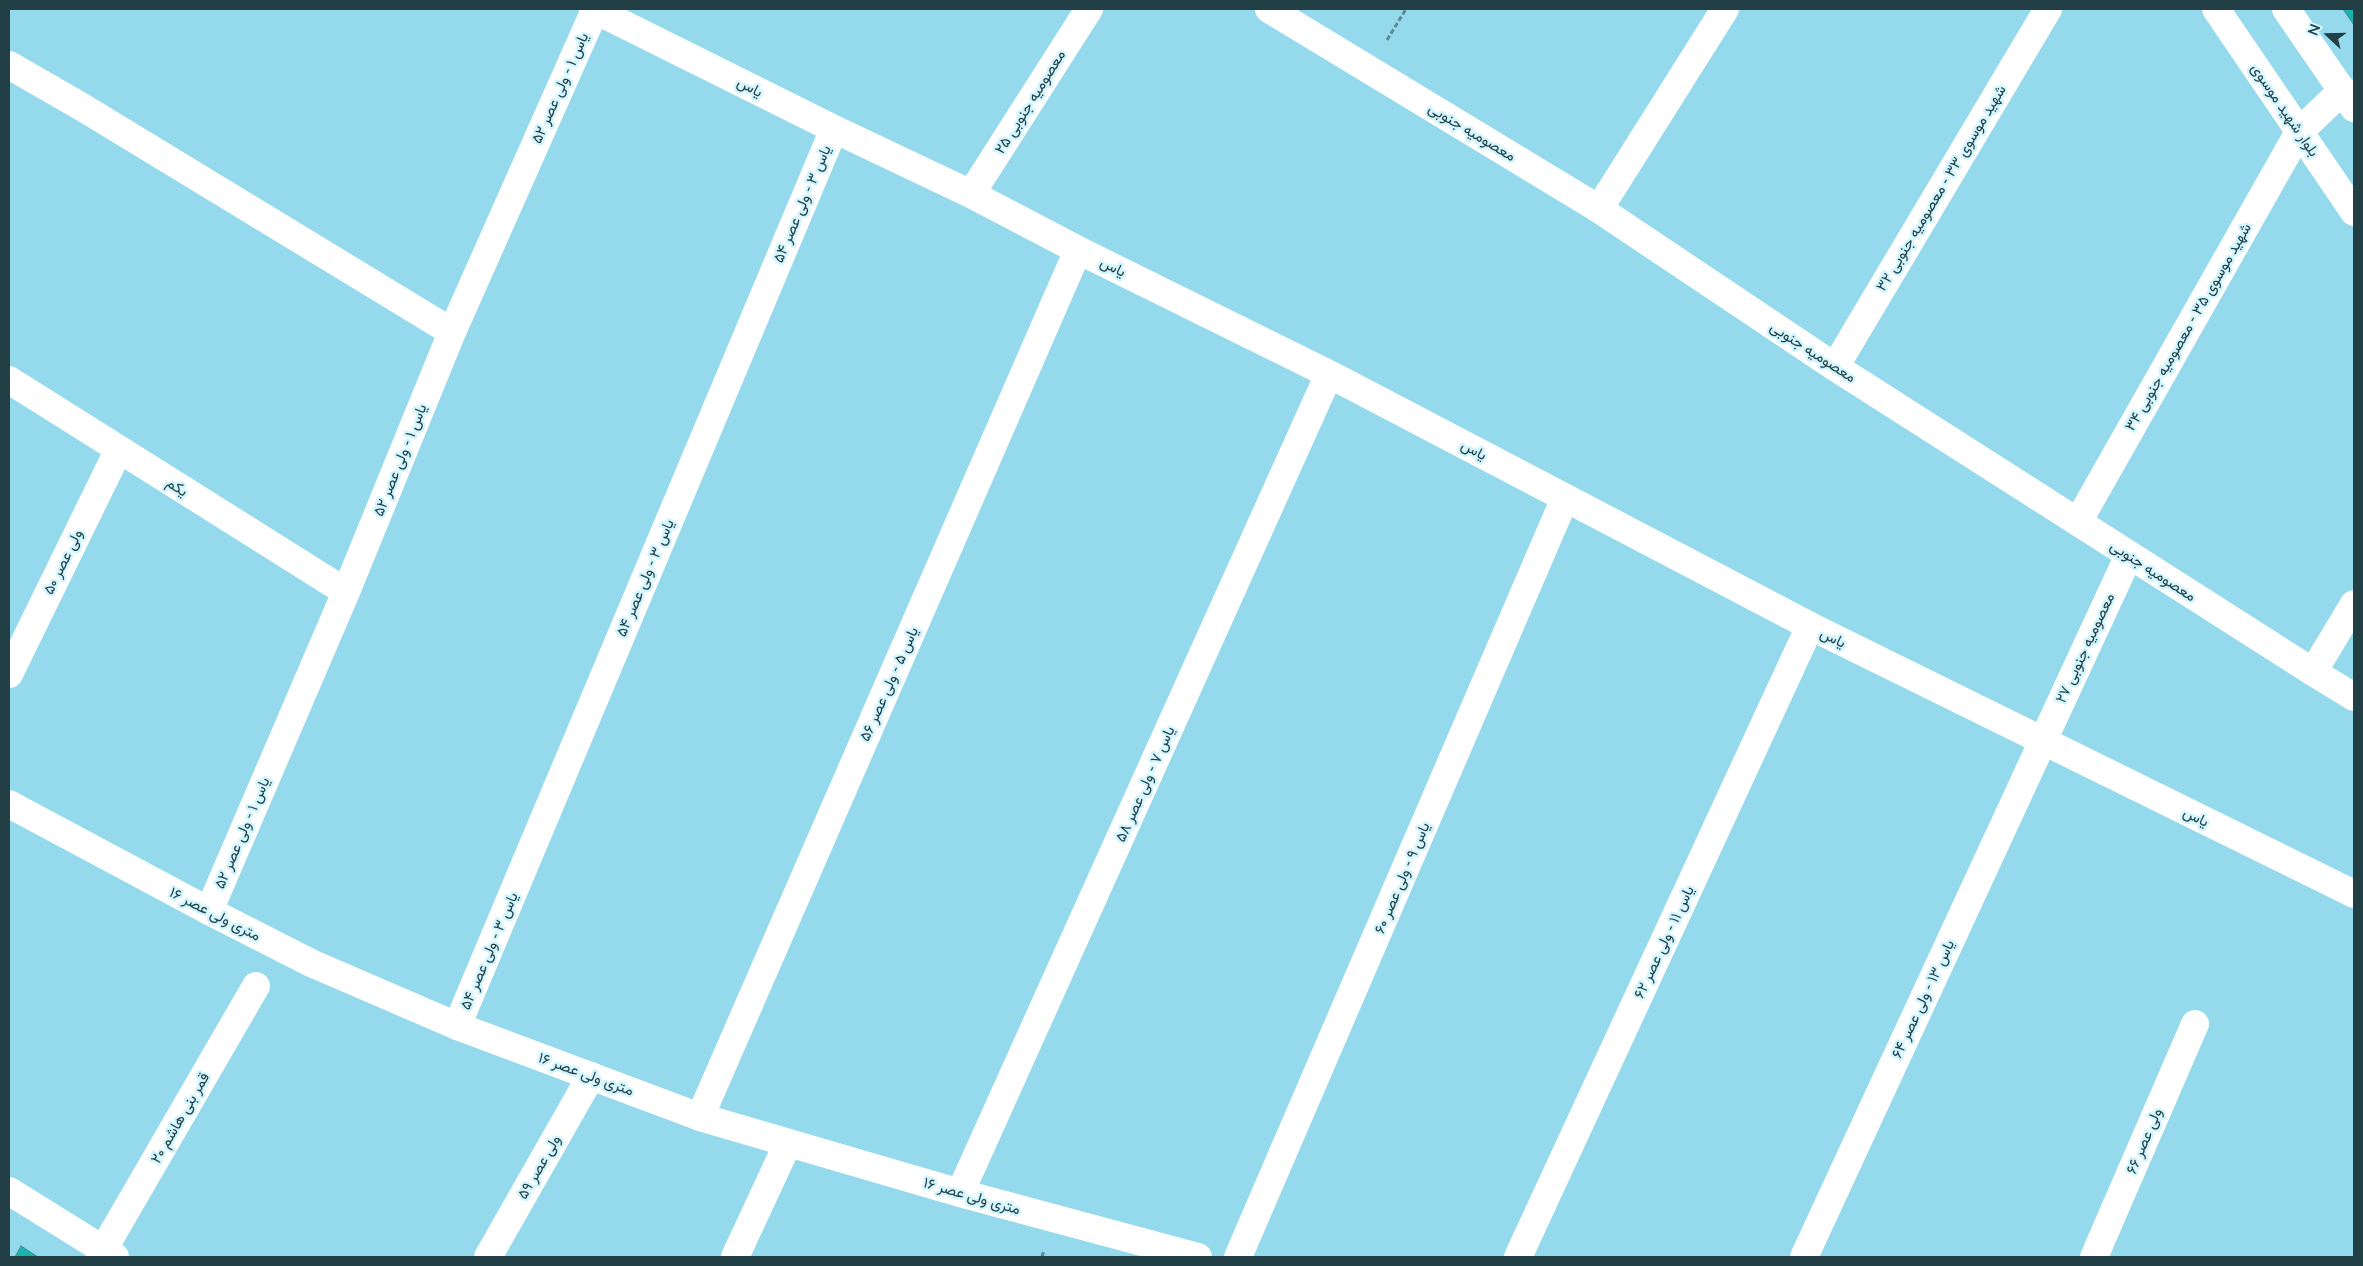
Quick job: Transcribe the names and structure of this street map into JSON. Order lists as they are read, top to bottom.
{
  "streets": {
    "street": [
      "یاس",
      "یاس ۱ - ولی عصر ۵۲",
      "معصومیه جنوبی ۲۵",
      "بلوار شهید موسوی",
      "معصومیه جنوبی",
      "شهید موسوی ۳۳ - معصومیه جنوبی ۳۲",
      "یاس ۳ - ولی عصر ۵۴",
      "شهید موسوی ۳۵ - معصومیه جنوبی ۳۴",
      "یکم",
      "ولی عصر ۵۰",
      "معصومیه جنوبی ۲۷",
      "یاس ۵ - ولی عصر ۵۶",
      "یاس ۷ - ولی عصر ۵۸",
      "یاس ۹ - ولی عصر ۶۰",
      "۱۶ متری ولی عصر",
      "یاس ۱۱ - ولی عصر ۶۲",
      "یاس ۱۳ - ولی عصر ۶۴",
      "قمر بنی هاشم ۲۰",
      "ولی عصر ۶۶",
      "ولی عصر ۵۹"
    ]
  },
  "crossings": [
    ["یاس", "یاس ۱ - ولی عصر ۵۲"],
    ["یاس", "معصومیه جنوبی ۲۵"],
    ["یاس", "یاس ۳ - ولی عصر ۵۴"],
    ["یاس", "معصومیه جنوبی ۲۷"],
    ["یاس", "یاس ۵ - ولی عصر ۵۶"],
    ["یاس", "یاس ۷ - ولی عصر ۵۸"],
    ["یاس", "یاس ۹ - ولی عصر ۶۰"],
    ["یاس", "یاس ۱۱ - ولی عصر ۶۲"],
    ["یاس", "یاس ۱۳ - ولی عصر ۶۴"],
    ["یاس ۱ - ولی عصر ۵۲", "یکم"],
    ["یاس ۱ - ولی عصر ۵۲", "۱۶ متری ولی عصر"],
    ["بلوار شهید موسوی", "شهید موسوی ۳۵ - معصومیه جنوبی ۳۴"],
    ["معصومیه جنوبی", "شهید موسوی ۳۳ - معصومیه جنوبی ۳۲"],
    ["معصومیه جنوبی", "شهید موسوی ۳۵ - معصومیه جنوبی ۳۴"],
    ["معصومیه جنوبی", "معصومیه جنوبی ۲۷"],
    ["یاس ۳ - ولی عصر ۵۴", "۱۶ متری ولی عصر"],
    ["یکم", "ولی عصر ۵۰"],
    ["معصومیه جنوبی ۲۷", "یاس ۱۳ - ولی عصر ۶۴"],
    ["یاس ۵ - ولی عصر ۵۶", "۱۶ متری ولی عصر"],
    ["یاس ۷ - ولی عصر ۵۸", "۱۶ متری ولی عصر"],
    ["۱۶ متری ولی عصر", "ولی عصر ۵۹"]
  ],
  "north": "left"
}
